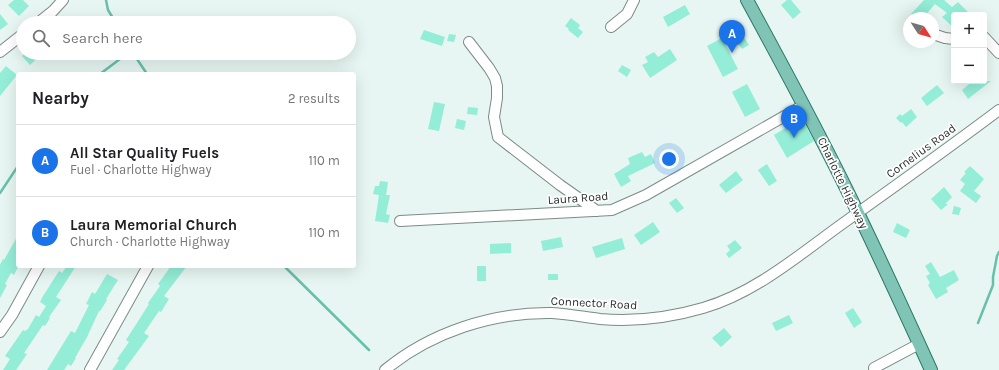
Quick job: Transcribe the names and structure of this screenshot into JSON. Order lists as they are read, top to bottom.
{
  "streets": {
    "main road": ["Charlotte Highway"],
    "street": ["Cornelius Road", "Laura Road", "Connector Road"]
  },
  "crossings": [
    ["Cornelius Road", "Charlotte Highway"],
    ["Cornelius Road", "Connector Road"],
    ["Charlotte Highway", "Laura Road"],
    ["Charlotte Highway", "Connector Road"]
  ],
  "north": "bottom right",
  "page": {
    "map_buttons": ["+", "−"],
    "search": "Search here",
    "pins": ["A", "B"],
    "heading": ["Nearby", "2 results"],
    "list": [
      {
        "mark": "A",
        "name": "All Star Quality Fuels",
        "note": "Fuel · Charlotte Highway",
        "value": "110 m"
      },
      {
        "mark": "B",
        "name": "Laura Memorial Church",
        "note": "Church · Charlotte Highway",
        "value": "110 m"
      }
    ]
  }
}
